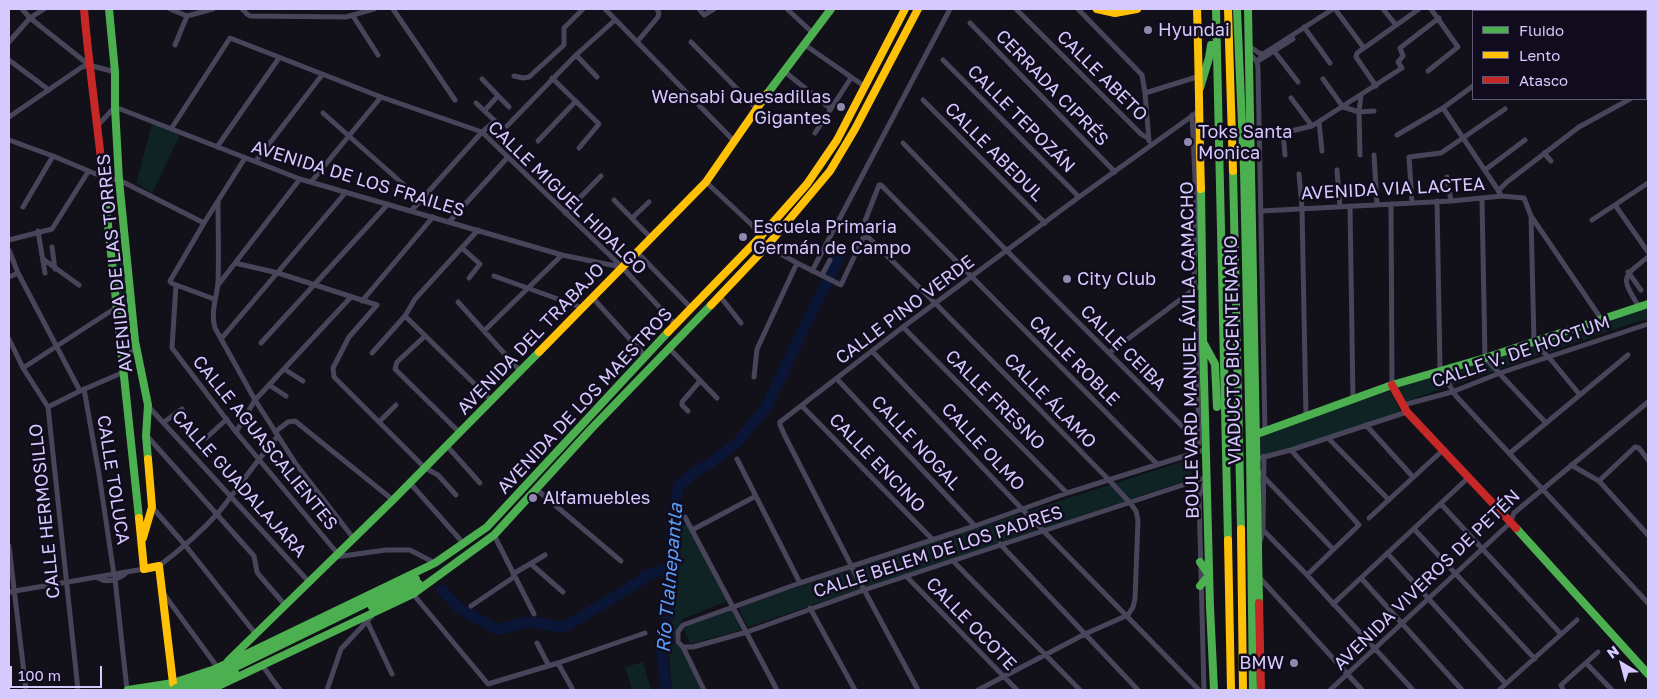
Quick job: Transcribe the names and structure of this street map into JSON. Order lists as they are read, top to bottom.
{
  "streets": {
    "main road": [
      "AVENIDA DE LAS TORRES",
      "AVENIDA DEL TRABAJO",
      "BOULEVARD MANUEL ÁVILA CAMACHO",
      "VIADUCTO BICENTENARIO",
      "AVENIDA DE LOS MAESTROS"
    ],
    "street": [
      "CALLE ABETO",
      "CERRADA CIPRÉS",
      "CALLE TEPOZÁN",
      "CALLE ABEDUL",
      "AVENIDA DE LOS FRAILES",
      "AVENIDA VIA LACTEA",
      "CALLE MIGUEL HIDALGO",
      "CALLE PINO VERDE",
      "CALLE CEIBA",
      "CALLE V. DE HOCTUM",
      "CALLE ROBLE",
      "CALLE FRESNO",
      "CALLE ÁLAMO",
      "CALLE AGUASCALIENTES",
      "CALLE NOGAL",
      "CALLE OLMO",
      "CALLE ENCINO",
      "CALLE TOLUCA",
      "CALLE GUADALAJARA",
      "CALLE HERMOSILLO",
      "CALLE BELEM DE LOS PADRES",
      "AVENIDA VIVEROS DE PETÉN",
      "CALLE OCOTE"
    ]
  },
  "crossings": [
    ["CERRADA CIPRÉS", "CALLE PINO VERDE"],
    ["CALLE TEPOZÁN", "CALLE PINO VERDE"],
    ["CALLE ABEDUL", "CALLE PINO VERDE"],
    ["AVENIDA DE LOS FRAILES", "CALLE MIGUEL HIDALGO"],
    ["AVENIDA DE LOS FRAILES", "AVENIDA DE LAS TORRES"],
    ["AVENIDA DE LOS FRAILES", "AVENIDA DEL TRABAJO"],
    ["CALLE MIGUEL HIDALGO", "AVENIDA DEL TRABAJO"],
    ["CALLE MIGUEL HIDALGO", "AVENIDA DE LOS MAESTROS"],
    ["AVENIDA DE LAS TORRES", "CALLE GUADALAJARA"],
    ["CALLE PINO VERDE", "CALLE CEIBA"],
    ["CALLE PINO VERDE", "BOULEVARD MANUEL ÁVILA CAMACHO"],
    ["CALLE PINO VERDE", "CALLE ROBLE"],
    ["CALLE PINO VERDE", "CALLE FRESNO"],
    ["CALLE PINO VERDE", "CALLE ÁLAMO"],
    ["CALLE PINO VERDE", "CALLE NOGAL"],
    ["CALLE PINO VERDE", "CALLE OLMO"],
    ["CALLE PINO VERDE", "CALLE ENCINO"],
    ["CALLE PINO VERDE", "CALLE BELEM DE LOS PADRES"],
    ["AVENIDA DEL TRABAJO", "AVENIDA DE LOS MAESTROS"],
    ["AVENIDA DEL TRABAJO", "CALLE AGUASCALIENTES"],
    ["AVENIDA DEL TRABAJO", "CALLE GUADALAJARA"],
    ["CALLE CEIBA", "BOULEVARD MANUEL ÁVILA CAMACHO"],
    ["CALLE CEIBA", "CALLE BELEM DE LOS PADRES"],
    ["BOULEVARD MANUEL ÁVILA CAMACHO", "CALLE BELEM DE LOS PADRES"],
    ["CALLE ROBLE", "CALLE BELEM DE LOS PADRES"],
    ["CALLE FRESNO", "CALLE BELEM DE LOS PADRES"],
    ["AVENIDA DE LOS MAESTROS", "CALLE TOLUCA"],
    ["CALLE ÁLAMO", "CALLE OLMO"],
    ["CALLE ÁLAMO", "CALLE BELEM DE LOS PADRES"],
    ["CALLE NOGAL", "CALLE BELEM DE LOS PADRES"],
    ["CALLE OLMO", "CALLE BELEM DE LOS PADRES"],
    ["CALLE ENCINO", "CALLE BELEM DE LOS PADRES"],
    ["CALLE BELEM DE LOS PADRES", "CALLE OCOTE"]
  ],
  "water": ["Río Tlalnepantla"],
  "places": [
    "Hyundai",
    "Wensabi Quesadillas Gigantes",
    "Toks Santa Monica",
    "Escuela Primaria Germán de Campo",
    "City Club",
    "Alfamuebles",
    "BMW"
  ],
  "legend": ["Fluido", "Lento", "Atasco"],
  "scale_bar": "100 m",
  "north": "top left"
}
